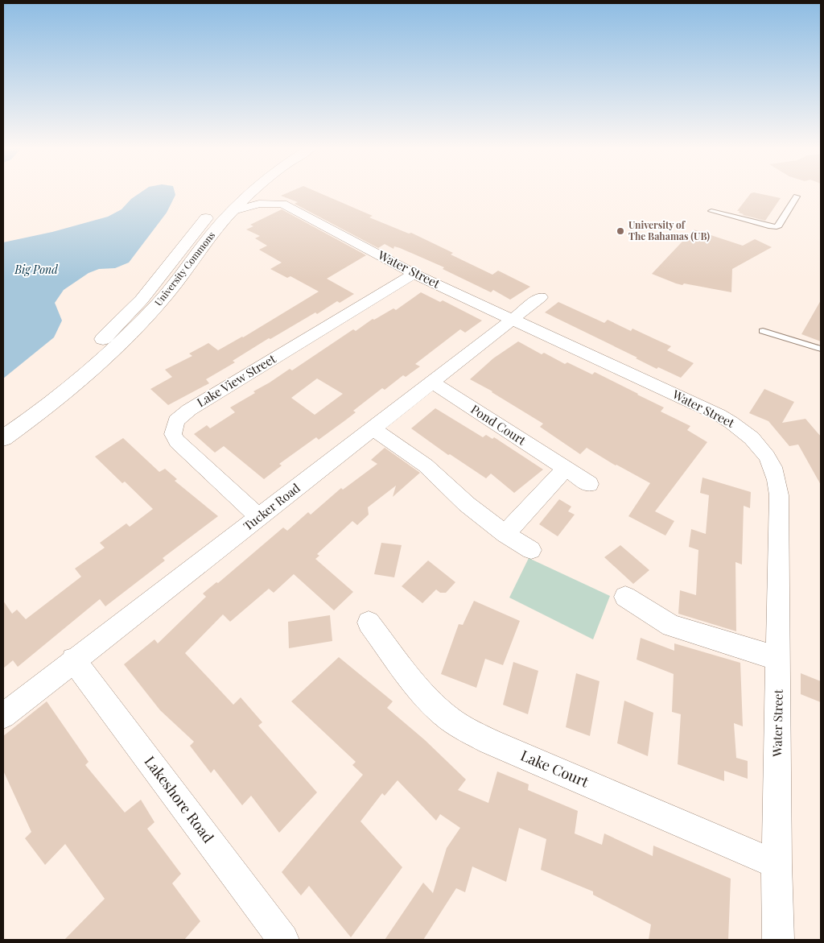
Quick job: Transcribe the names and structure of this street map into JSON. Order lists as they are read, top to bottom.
{
  "streets": {
    "main road": ["University Commons"],
    "street": [
      "Water Street",
      "Lake View Street",
      "Pond Court",
      "Tucker Road",
      "Lake Court",
      "Lakeshore Road"
    ]
  },
  "crossings": [
    ["University Commons", "Water Street"],
    ["Water Street", "Lake View Street"],
    ["Water Street", "Tucker Road"],
    ["Water Street", "Lake Court"],
    ["Lake View Street", "Tucker Road"],
    ["Pond Court", "Tucker Road"],
    ["Tucker Road", "Lakeshore Road"]
  ],
  "water": ["Big Pond"],
  "places": ["University of The Bahamas (UB)"]
}
